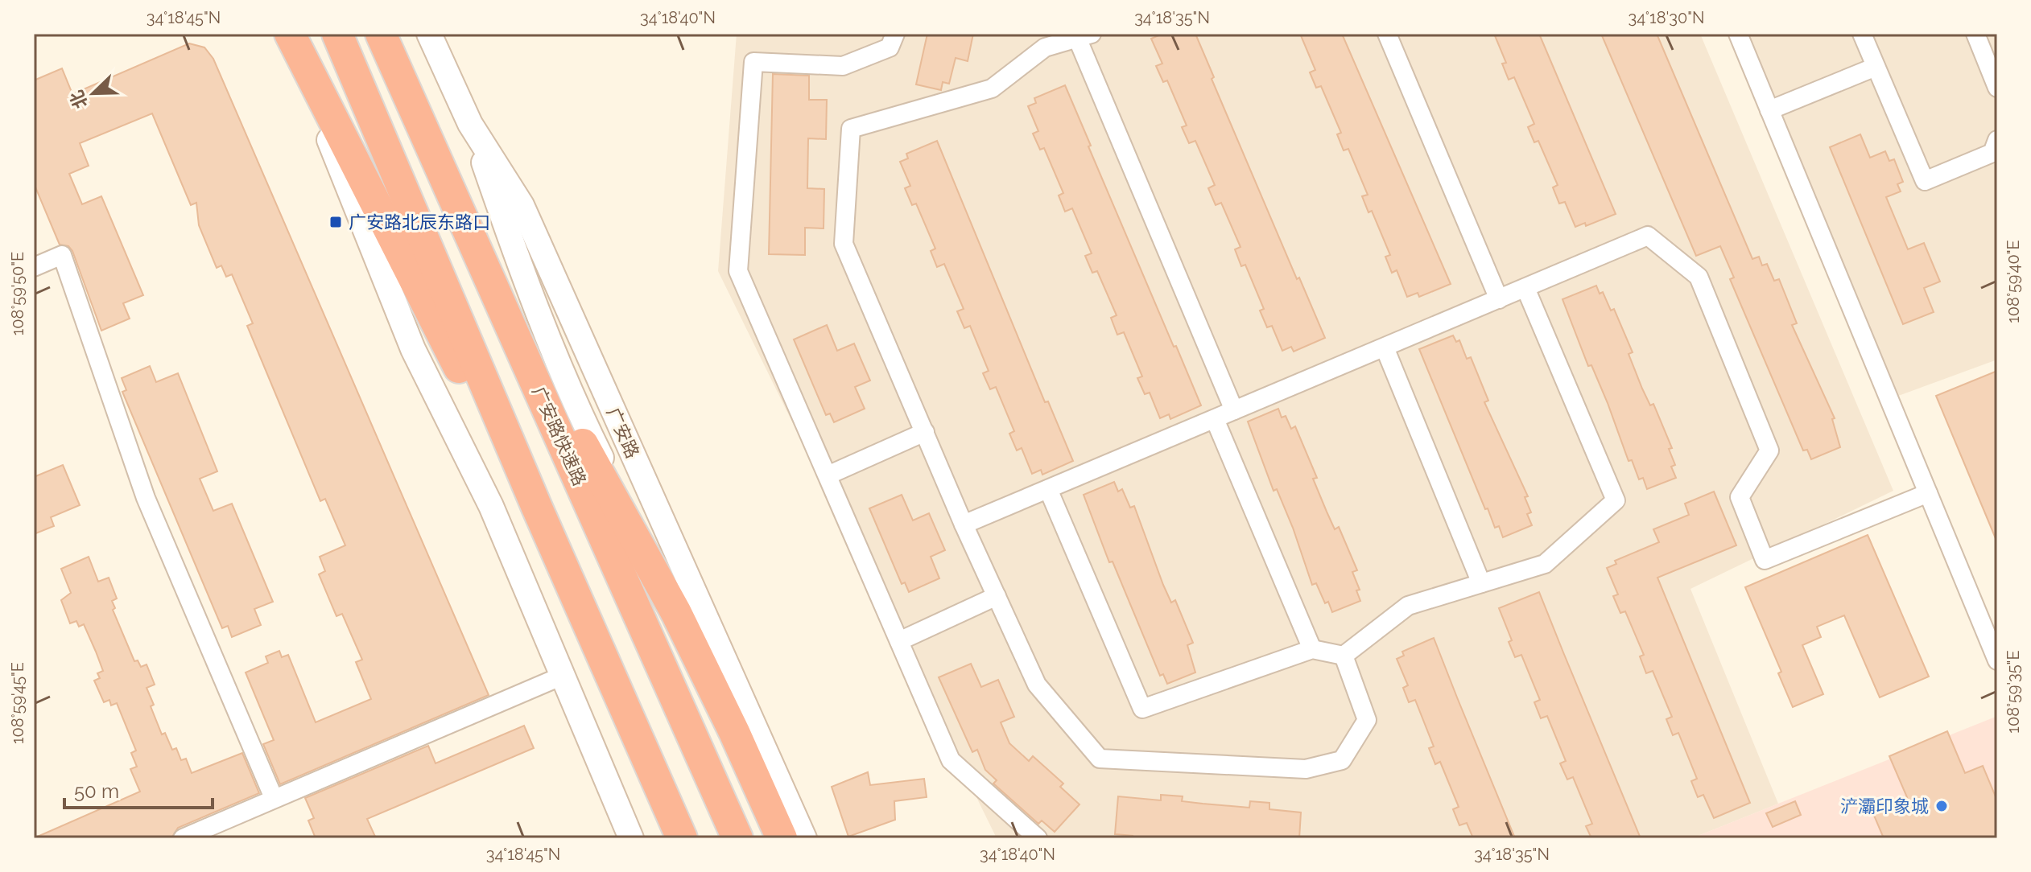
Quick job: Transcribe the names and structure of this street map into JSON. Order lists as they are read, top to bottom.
{
  "streets": {
    "highway": ["广安路快速路"],
    "main road": ["广安路"]
  },
  "places": {
    "transit": ["广安路北辰东路口"],
    "other": ["浐灞印象城"]
  },
  "scale_bar": "50 m",
  "north": "bottom left",
  "coordinates": [
    "34°18'45\"N",
    "34°18'40\"N",
    "34°18'35\"N",
    "34°18'30\"N",
    "108°59'40\"E",
    "108°59'50\"E",
    "108°59'35\"E",
    "108°59'45\"E"
  ]
}
